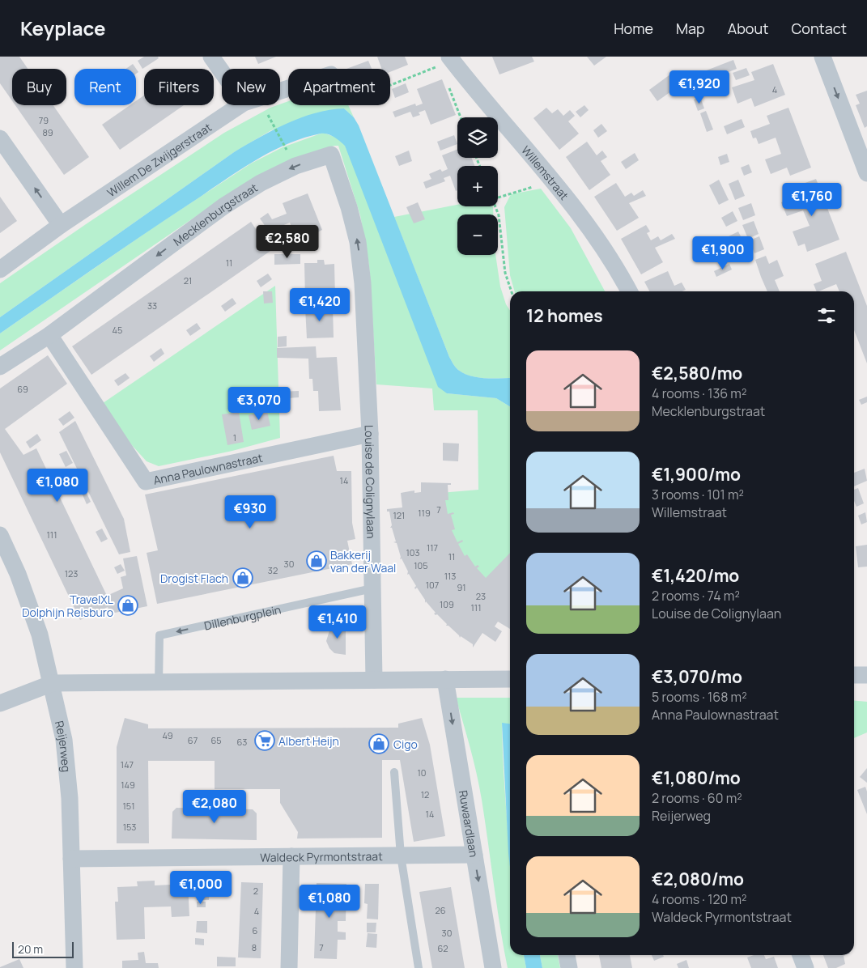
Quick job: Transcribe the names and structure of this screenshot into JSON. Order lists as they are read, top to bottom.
{
  "streets": {
    "street": [
      "Willem De Zwijgerstraat",
      "Willemstraat",
      "Mecklenburgstraat",
      "Anna Paulownastraat",
      "Louise de Colignylaan",
      "Reijerweg",
      "Ruwaardlaan",
      "Waldeck Pyrmontstraat"
    ],
    "lane": ["Dillenburgplein"]
  },
  "crossings": [
    ["Mecklenburgstraat", "Anna Paulownastraat"],
    ["Mecklenburgstraat", "Louise de Colignylaan"],
    ["Anna Paulownastraat", "Louise de Colignylaan"],
    ["Louise de Colignylaan", "Dillenburgplein"],
    ["Reijerweg", "Waldeck Pyrmontstraat"],
    ["Ruwaardlaan", "Waldeck Pyrmontstraat"]
  ],
  "one_way": ["Dillenburgplein", "Ruwaardlaan"],
  "places": {
    "shop": [
      "Bakkerij van der Waal",
      "Drogist Flach",
      "TravelXL Dolphijn Reisburo",
      "Cigo"
    ],
    "supermarket": ["Albert Heijn"]
  },
  "house_numbers": [
    "4",
    "79",
    "89",
    "11",
    "21",
    "33",
    "45",
    "69",
    "1",
    "14",
    "7",
    "119",
    "121",
    "111",
    "117",
    "103",
    "11",
    "30",
    "105",
    "32",
    "123",
    "113",
    "107",
    "91",
    "23",
    "109",
    "111",
    "49",
    "67",
    "65",
    "63",
    "147",
    "10",
    "149",
    "12",
    "151",
    "14",
    "153",
    "2",
    "26",
    "4",
    "6",
    "30",
    "8",
    "7",
    "62"
  ],
  "scale_bar": "20 m",
  "page": {
    "header": "Keyplace",
    "nav": [
      "Home",
      "Map",
      "About",
      "Contact"
    ],
    "chip": [
      "Buy",
      "Rent",
      "Filters",
      "New",
      "Apartment"
    ],
    "price": [
      "€1,920",
      "€1,760",
      "€2,580",
      "€1,900",
      "€1,420",
      "€3,070",
      "€1,080",
      "€930",
      "€1,410",
      "€2,080",
      "€1,000",
      "€1,080"
    ],
    "map_buttons": ["+", "−"],
    "heading": "12 homes",
    "list": [
      {
        "name": "€2,580/mo",
        "note": "4 rooms · 136 m² · Mecklenburgstraat"
      },
      {
        "name": "€1,900/mo",
        "note": "3 rooms · 101 m² · Willemstraat"
      },
      {
        "name": "€1,420/mo",
        "note": "2 rooms · 74 m² · Louise de Colignylaan"
      },
      {
        "name": "€3,070/mo",
        "note": "5 rooms · 168 m² · Anna Paulownastraat"
      },
      {
        "name": "€1,080/mo",
        "note": "2 rooms · 60 m² · Reijerweg"
      },
      {
        "name": "€2,080/mo",
        "note": "4 rooms · 120 m² · Waldeck Pyrmontstraat"
      }
    ],
    "scale": "20 m"
  }
}
